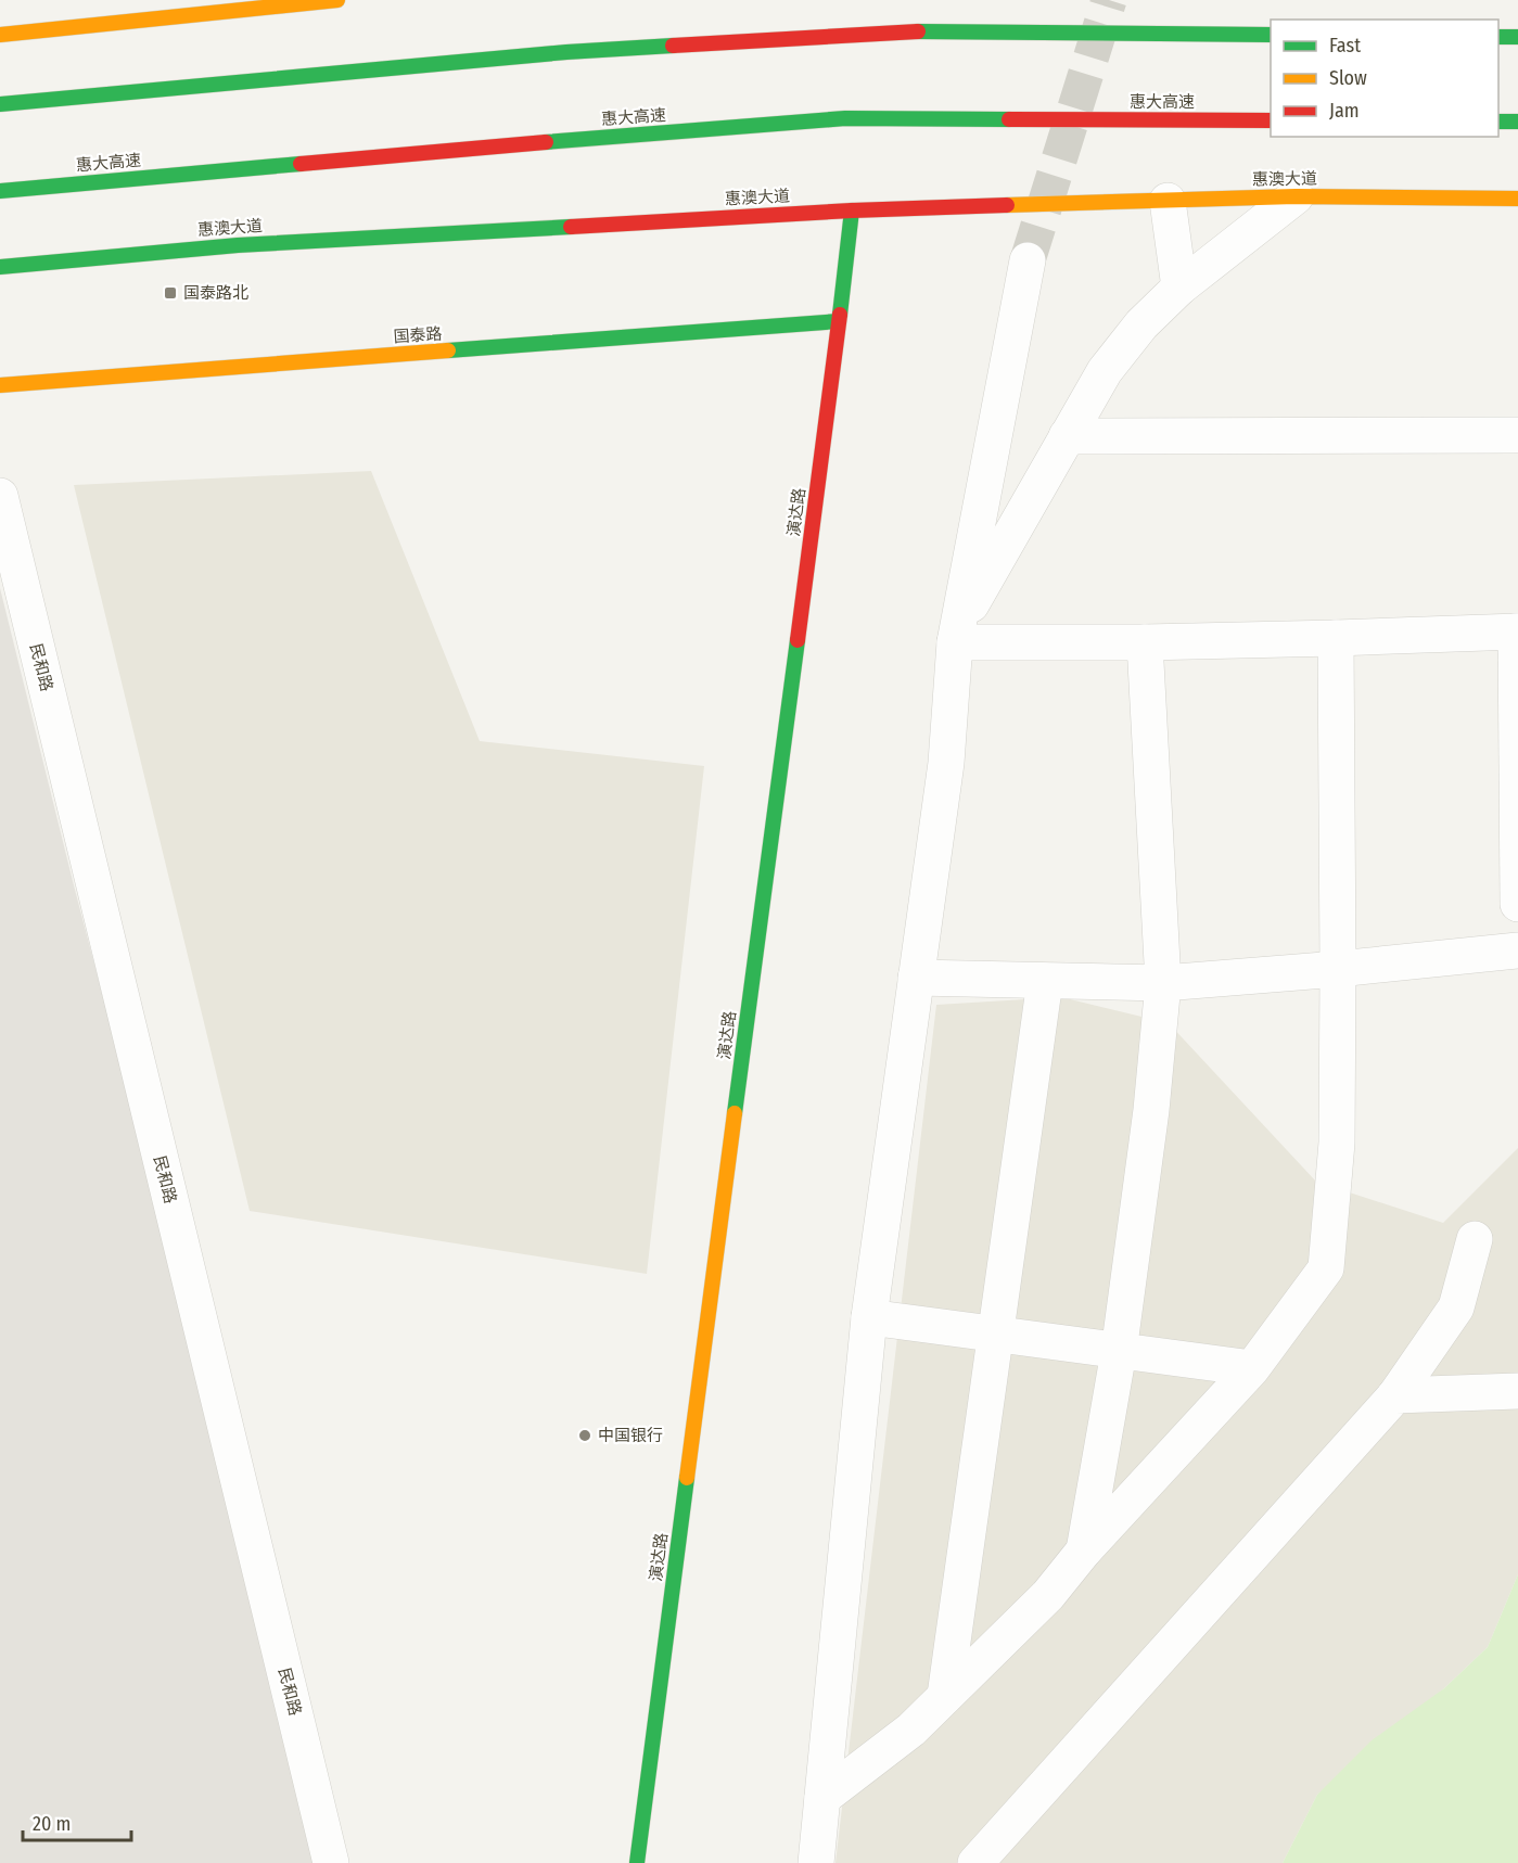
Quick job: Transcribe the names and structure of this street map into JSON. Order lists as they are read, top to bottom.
{
  "streets": {
    "main road": [
      "惠大高速",
      "惠澳大道",
      "国泰路",
      "演达路"
    ],
    "street": ["民和路"]
  },
  "crossings": [
    ["惠澳大道", "演达路"],
    ["国泰路", "演达路"]
  ],
  "places": {
    "transit": ["国泰路北"],
    "other": ["中国银行"]
  },
  "legend": ["Fast", "Slow", "Jam"],
  "scale_bar": "20 m"
}
